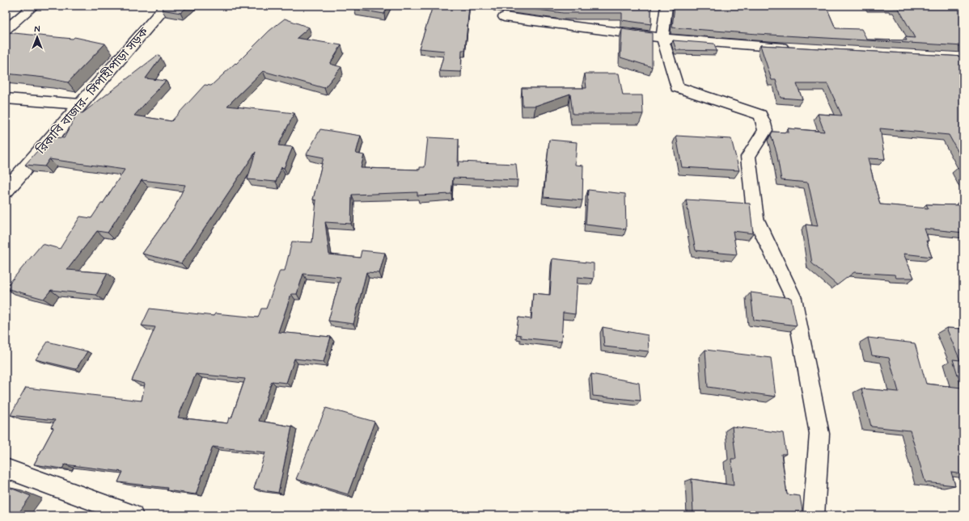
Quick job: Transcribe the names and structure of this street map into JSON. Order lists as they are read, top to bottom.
{
  "streets": {
    "main road": ["রিকাবি বাজার- সিপাহীপাড়া সড়ক"]
  },
  "north": "top"
}
